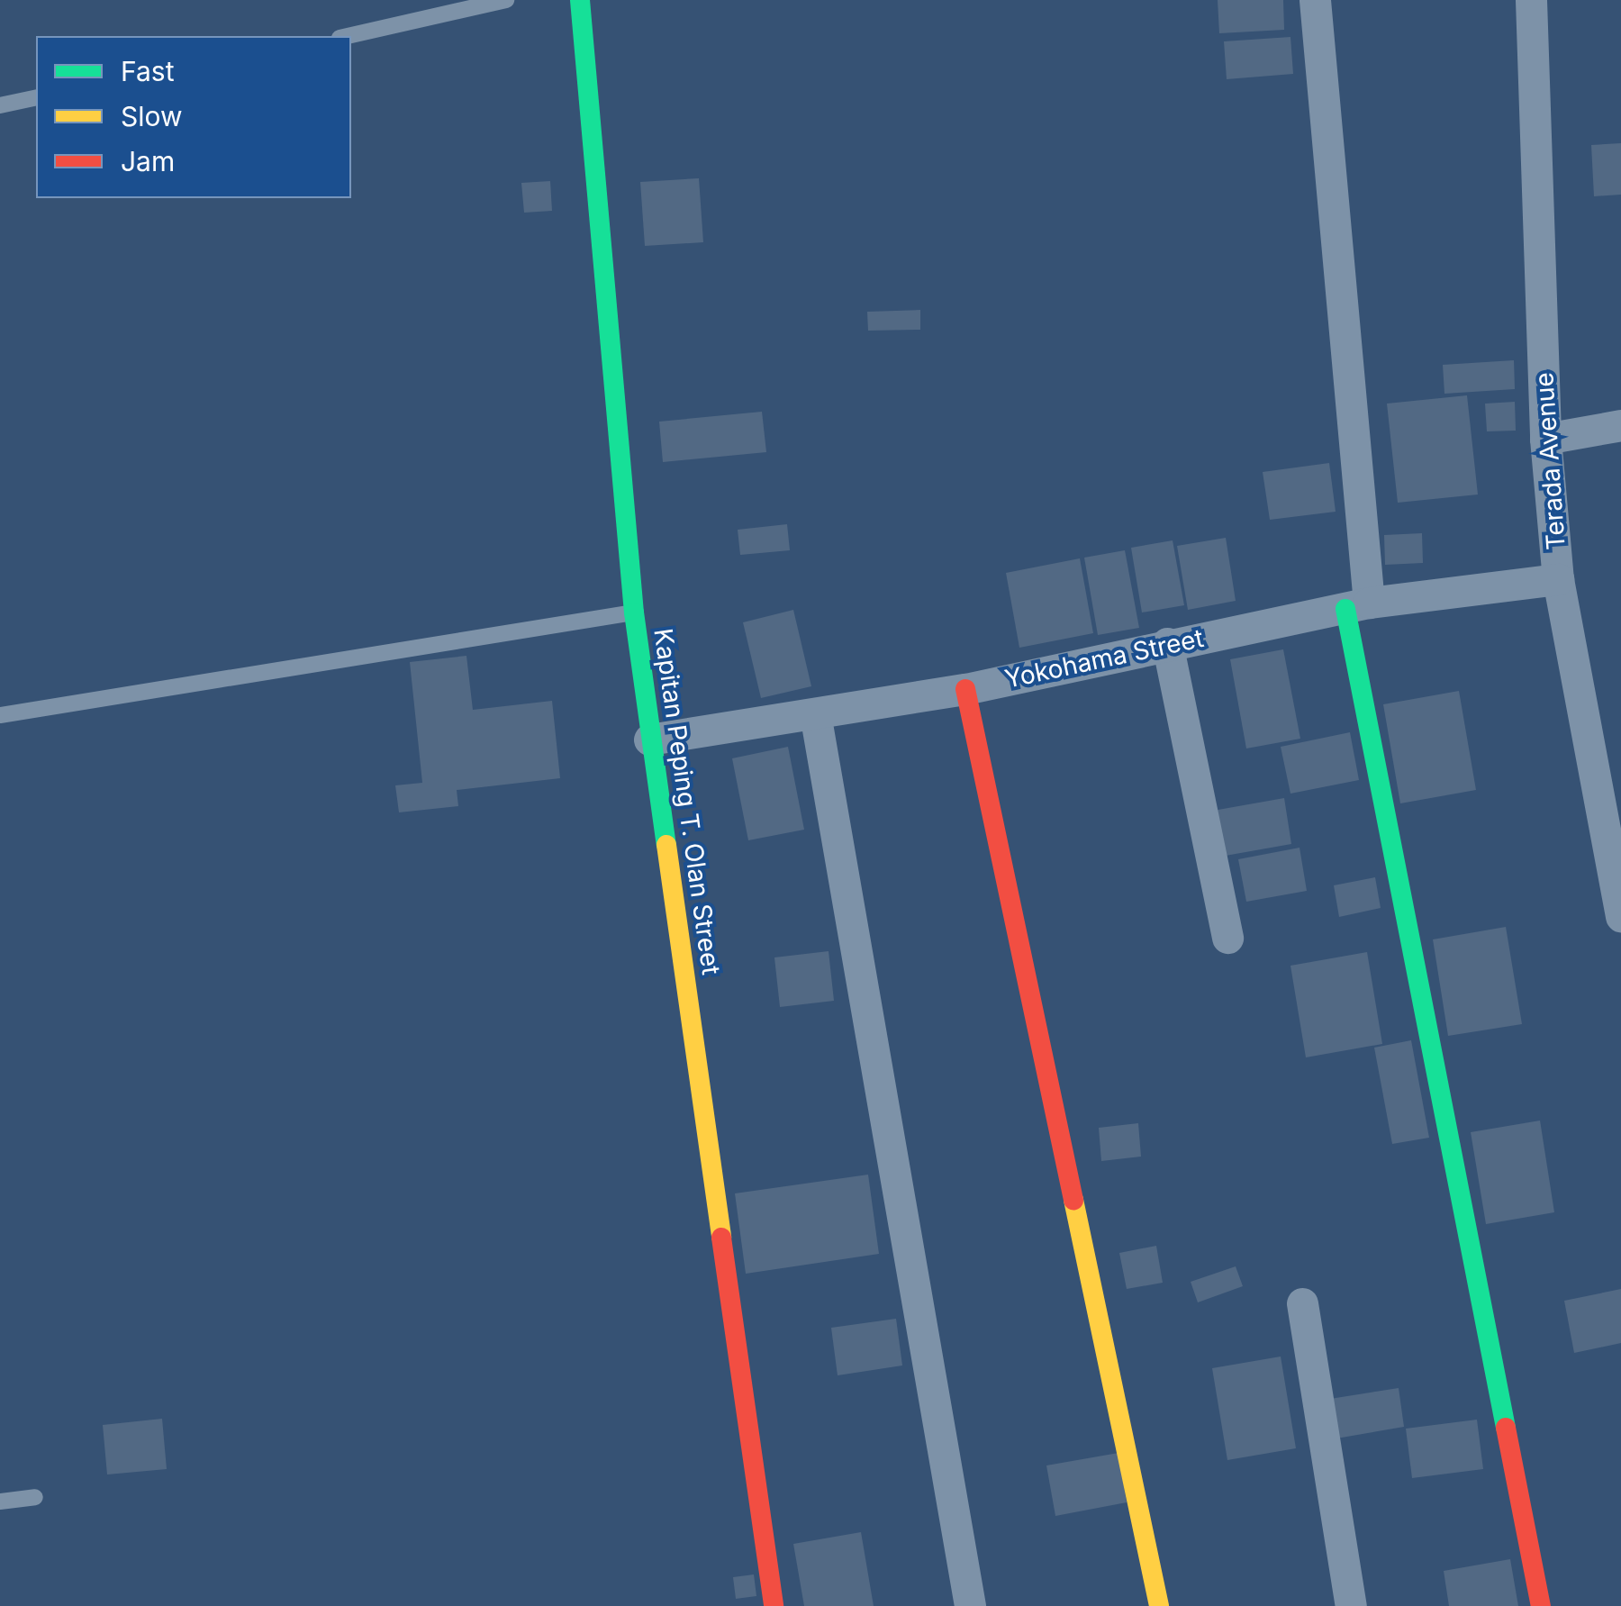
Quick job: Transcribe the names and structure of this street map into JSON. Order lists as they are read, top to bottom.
{
  "streets": {
    "street": ["Terada Avenue", "Yokohama Street", "Kapitan Peping T. Olan Street"]
  },
  "crossings": [
    ["Terada Avenue", "Yokohama Street"],
    ["Yokohama Street", "Kapitan Peping T. Olan Street"]
  ],
  "legend": ["Fast", "Slow", "Jam"]
}
